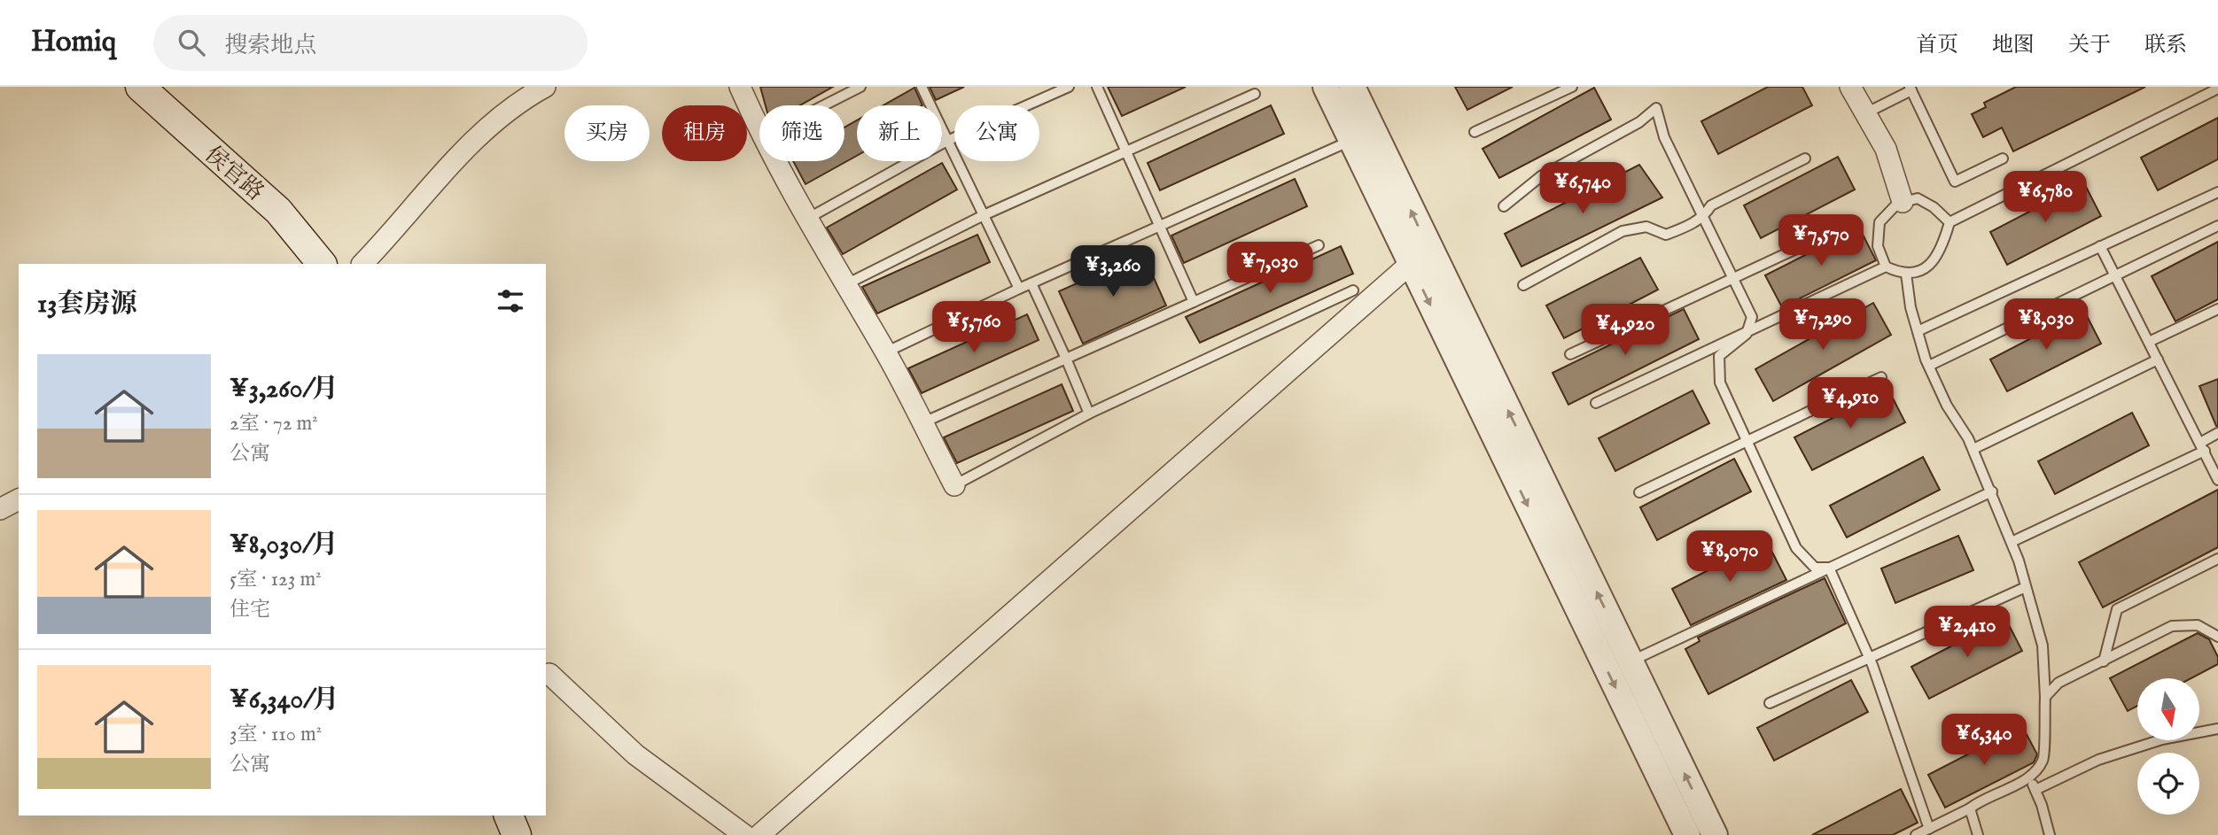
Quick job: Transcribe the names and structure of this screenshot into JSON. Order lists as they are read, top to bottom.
{
  "streets": {
    "main road": ["侯官路"]
  },
  "north": "bottom",
  "page": {
    "header": "Homiq",
    "search": "搜索地点",
    "nav": [
      "首页",
      "地图",
      "关于",
      "联系"
    ],
    "chip": [
      "买房",
      "租房",
      "筛选",
      "新上",
      "公寓"
    ],
    "price": [
      "¥6,740",
      "¥6,780",
      "¥7,570",
      "¥7,030",
      "¥3,260",
      "¥7,290",
      "¥8,030",
      "¥5,760",
      "¥4,920",
      "¥4,910",
      "¥8,070",
      "¥2,410",
      "¥6,340"
    ],
    "heading": "13套房源",
    "list": [
      {
        "name": "¥3,260/月",
        "note": "2室 · 72 m² · 公寓"
      },
      {
        "name": "¥8,030/月",
        "note": "5室 · 123 m² · 住宅"
      },
      {
        "name": "¥6,340/月",
        "note": "3室 · 110 m² · 公寓"
      }
    ]
  }
}
